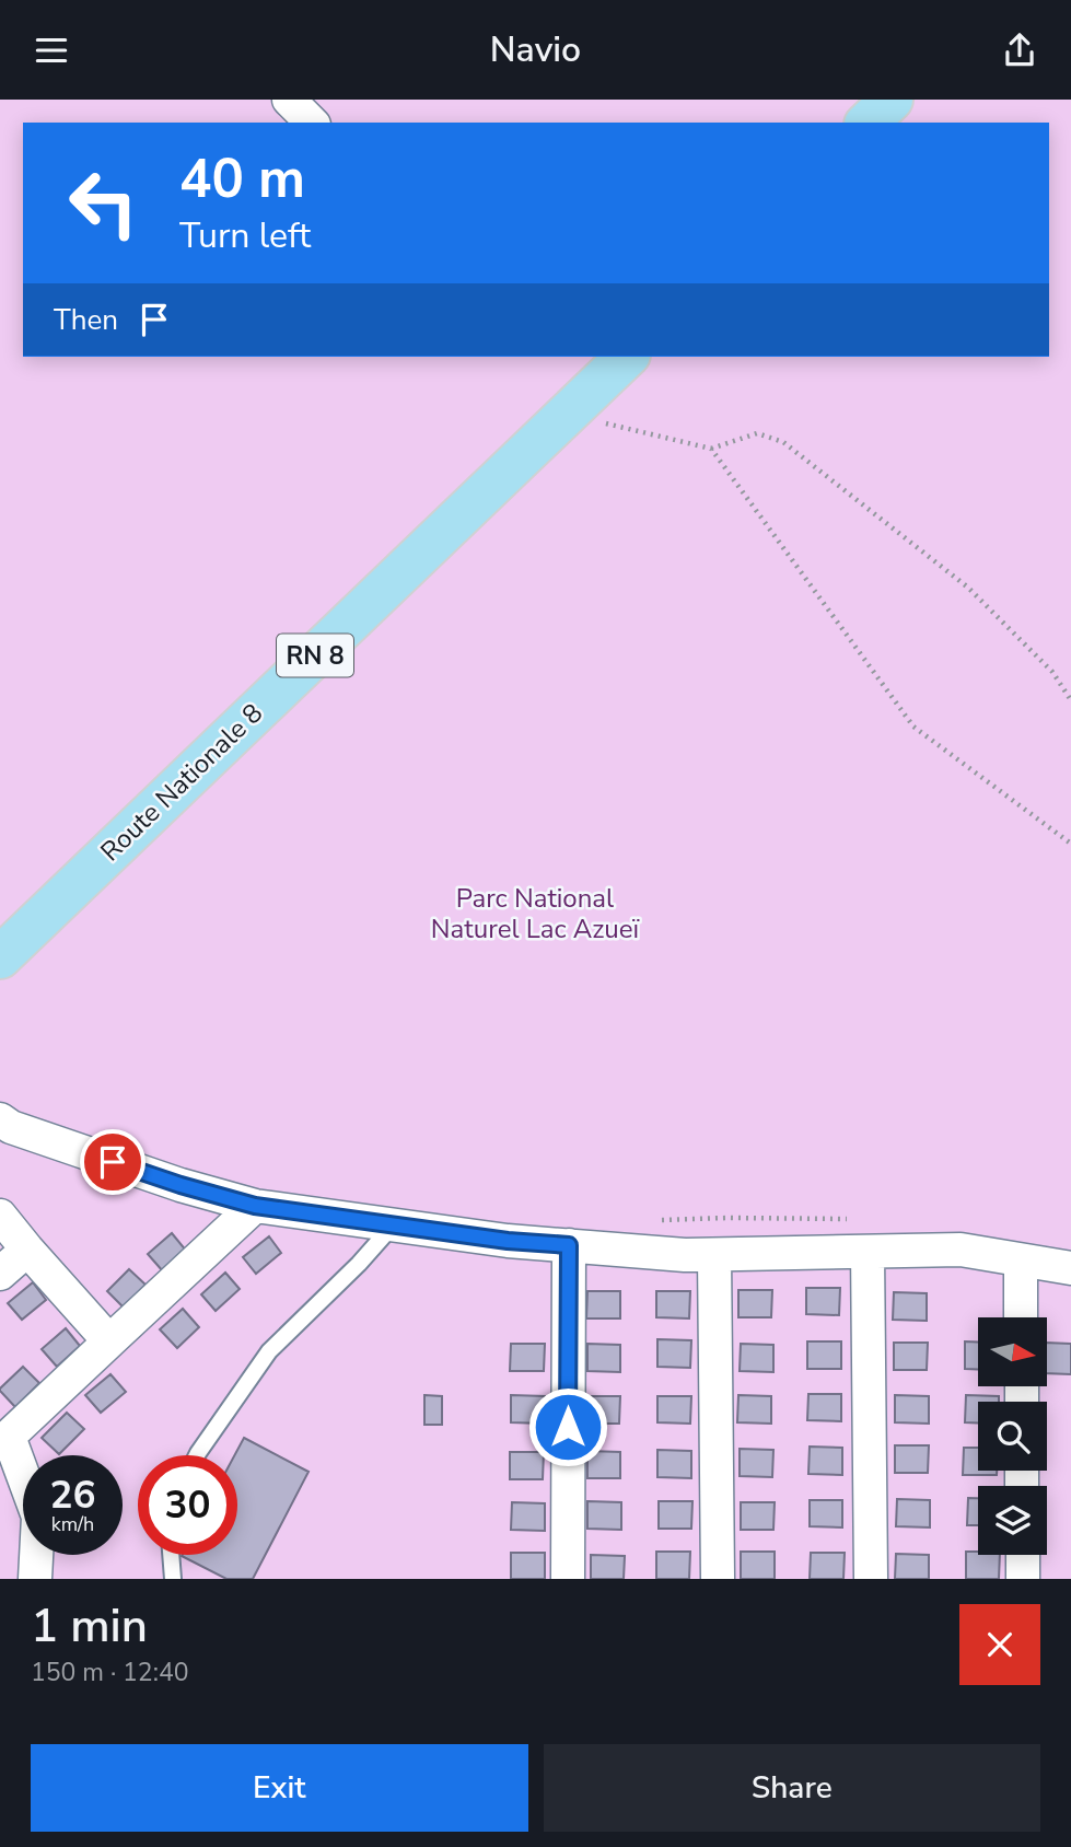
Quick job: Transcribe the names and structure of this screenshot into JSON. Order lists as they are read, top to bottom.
{
  "streets": {
    "main road": ["RN 8", "Route Nationale 8"]
  },
  "parks": ["Parc National Naturel Lac Azueï"],
  "north": "right",
  "page": {
    "header": "Navio",
    "turn": ["40 m", "Turn left"],
    "then": "Then",
    "speed": "26 km/h",
    "limit": "30",
    "heading": ["1 min", "150 m · 12:40"],
    "buttons": ["Exit", "Share"]
  }
}
